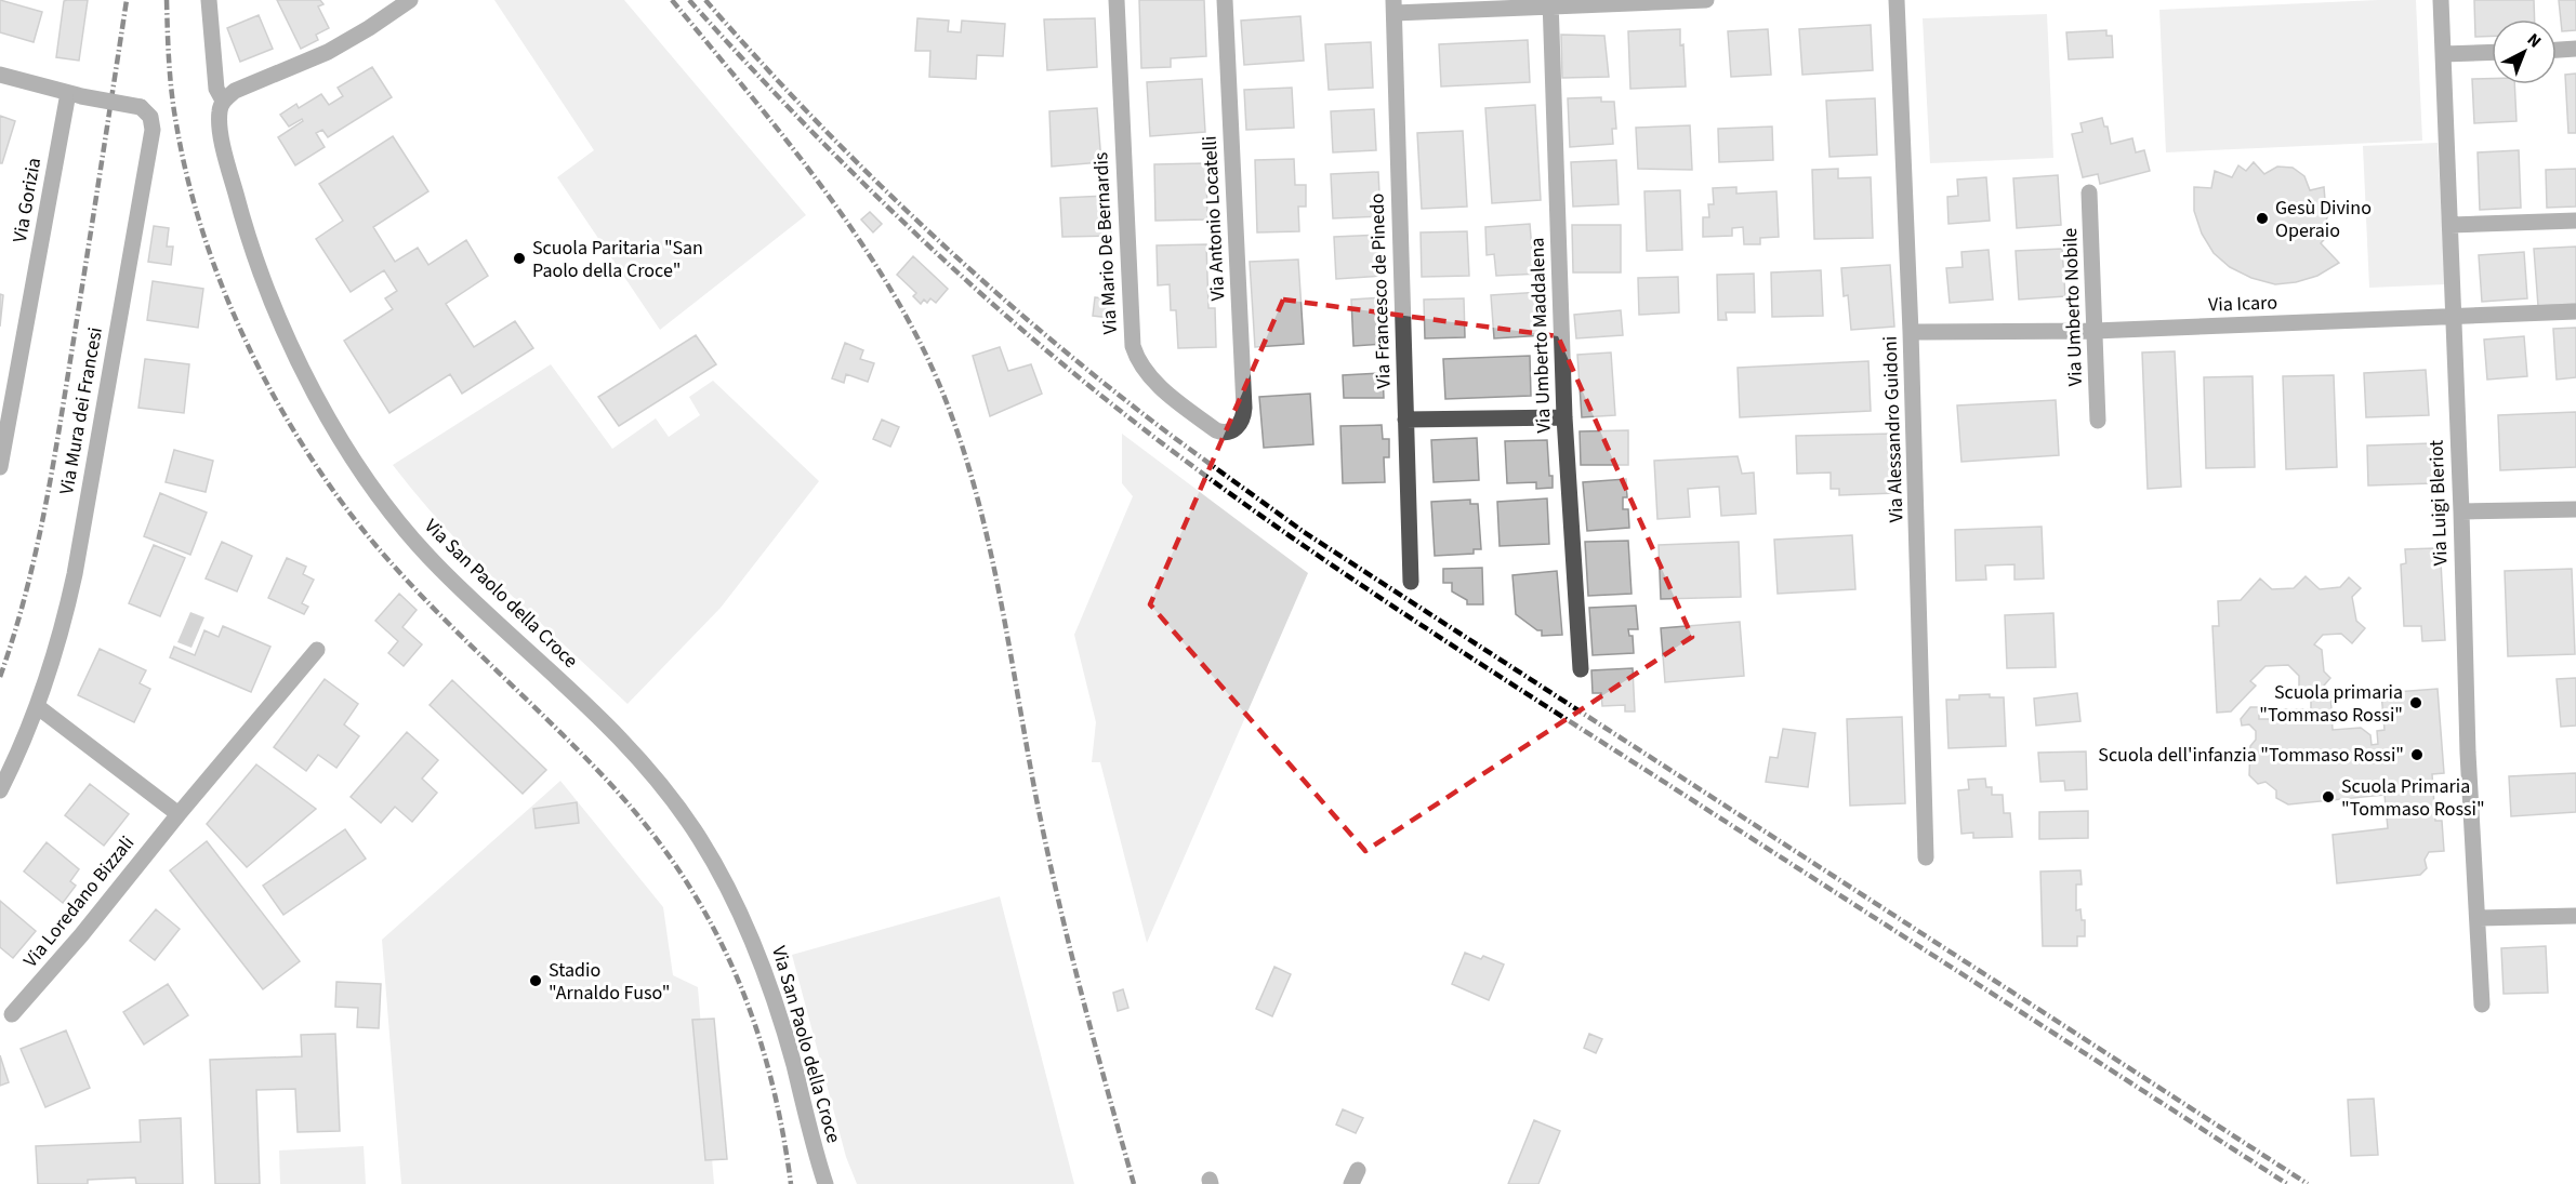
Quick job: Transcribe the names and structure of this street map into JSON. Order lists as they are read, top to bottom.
{
  "streets": {
    "street": [
      "Via Gorizia",
      "Via Antonio Locatelli",
      "Via Mario De Bernardis",
      "Via Francesco de Pinedo",
      "Via Icaro",
      "Via Umberto Nobile",
      "Via Umberto Maddalena",
      "Via Mura dei Francesi",
      "Via Alessandro Guidoni",
      "Via Luigi Bleriot",
      "Via San Paolo della Croce",
      "Via Loredano Bizzali"
    ]
  },
  "crossings": [
    ["Via Gorizia", "Via Mura dei Francesi"],
    ["Via Antonio Locatelli", "Via Mario De Bernardis"],
    ["Via Icaro", "Via Umberto Nobile"],
    ["Via Icaro", "Via Alessandro Guidoni"],
    ["Via Icaro", "Via Luigi Bleriot"]
  ],
  "places": [
    "Gesù Divino Operaio",
    "Scuola Paritaria \"San Paolo della Croce\"",
    "Scuola primaria \"Tommaso Rossi\"",
    "Scuola dell'infanzia \"Tommaso Rossi\"",
    "Scuola Primaria \"Tommaso Rossi\"",
    "Stadio \"Arnaldo Fuso\""
  ],
  "north": "top right"
}
